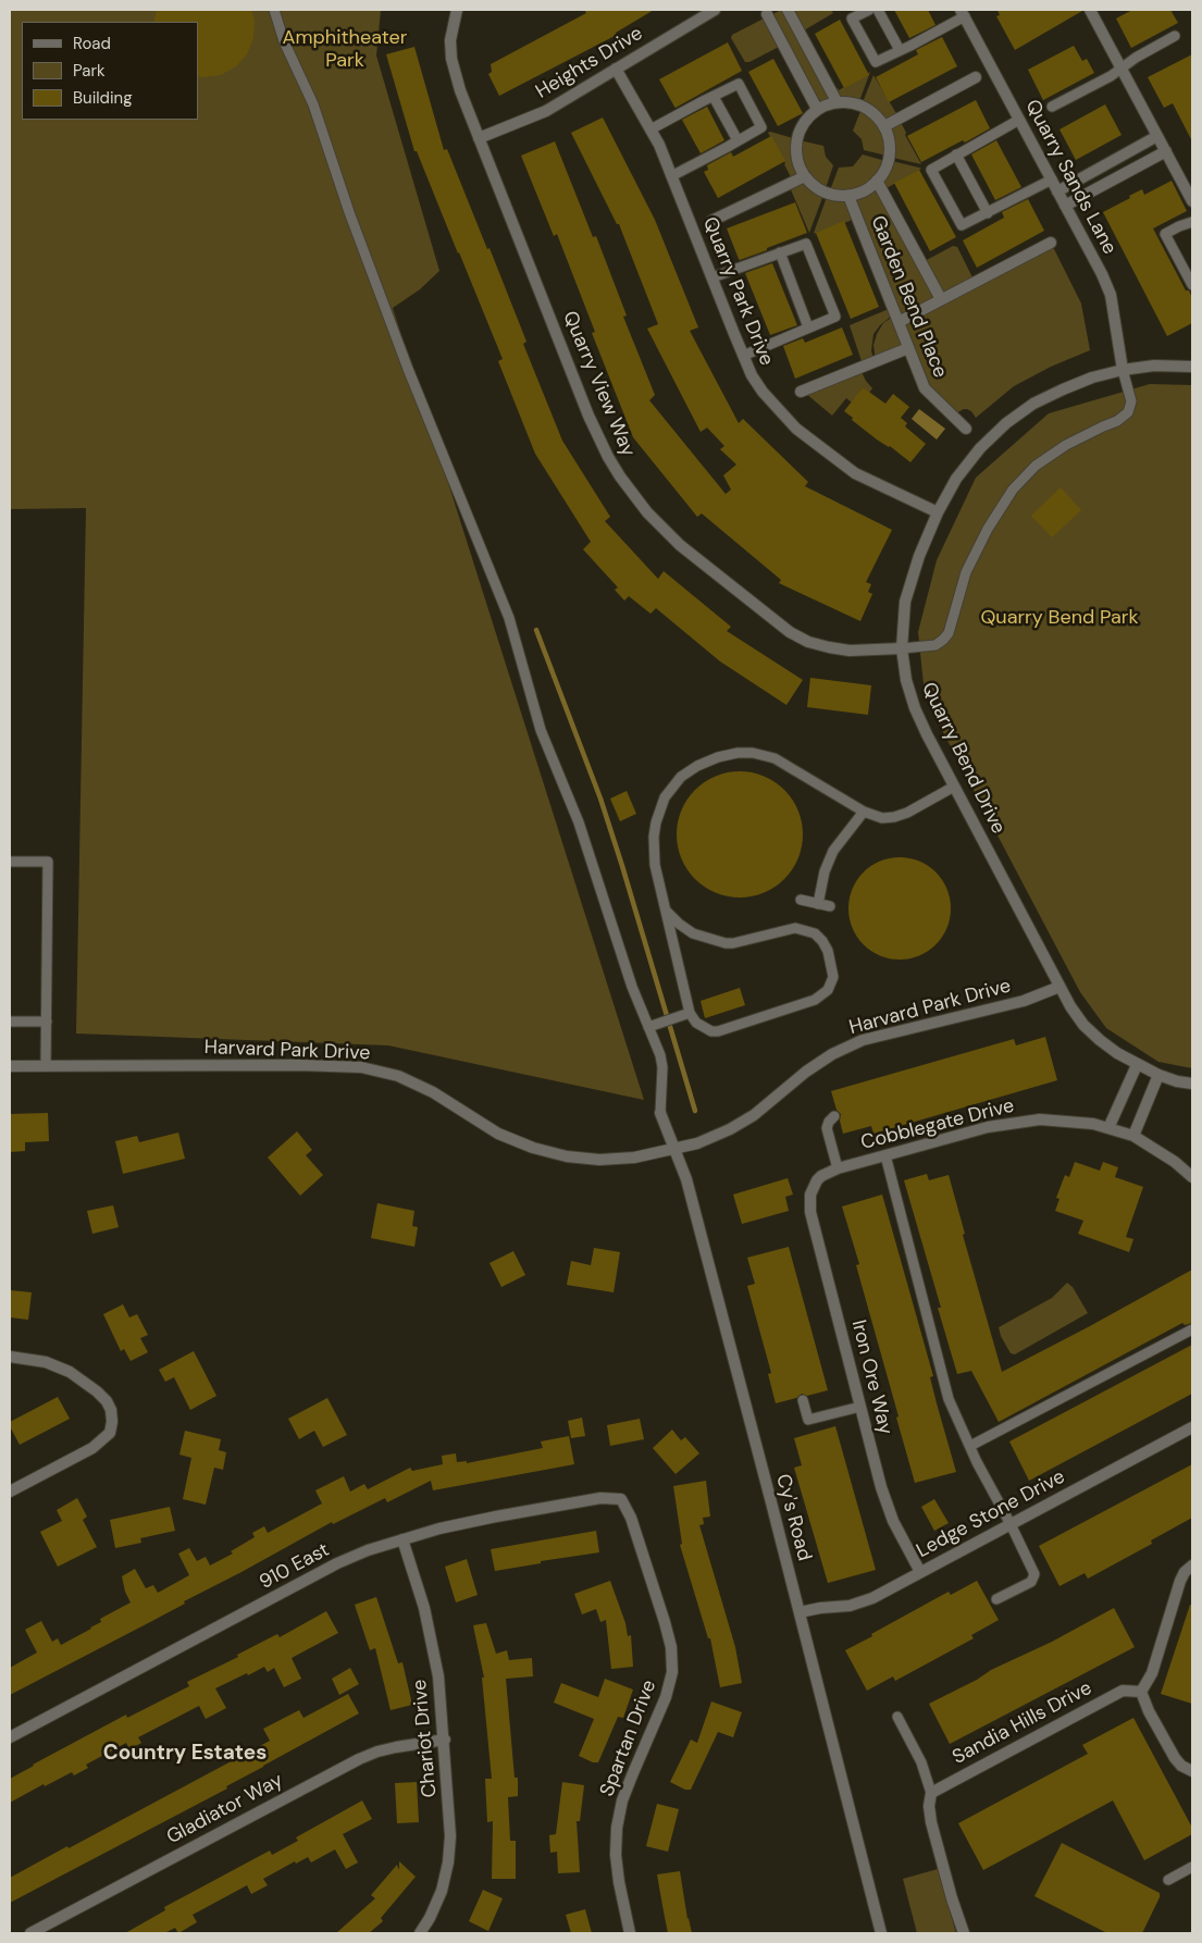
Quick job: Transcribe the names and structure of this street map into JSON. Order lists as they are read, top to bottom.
{
  "streets": {
    "street": [
      "Heights Drive",
      "Quarry Sands Lane",
      "Quarry Park Drive",
      "Garden Bend Place",
      "Quarry View Way",
      "Quarry Bend Drive",
      "Harvard Park Drive",
      "Cobblegate Drive",
      "Iron Ore Way",
      "Ledge Stone Drive",
      "Cy's Road",
      "910 East",
      "Sandia Hills Drive",
      "Chariot Drive",
      "Spartan Drive",
      "Gladiator Way"
    ]
  },
  "crossings": [
    ["Heights Drive", "Quarry Park Drive"],
    ["Heights Drive", "Quarry View Way"],
    ["Quarry Sands Lane", "Quarry Bend Drive"],
    ["Quarry Park Drive", "Quarry Bend Drive"],
    ["Quarry View Way", "Quarry Bend Drive"],
    ["Quarry Bend Drive", "Harvard Park Drive"],
    ["Harvard Park Drive", "Cy's Road"],
    ["Cobblegate Drive", "Iron Ore Way"],
    ["Iron Ore Way", "Ledge Stone Drive"],
    ["Ledge Stone Drive", "Cy's Road"],
    ["910 East", "Chariot Drive"],
    ["910 East", "Spartan Drive"],
    ["Chariot Drive", "Gladiator Way"]
  ],
  "districts": ["Country Estates"],
  "parks": ["Amphitheater Park", "Quarry Bend Park"],
  "legend": ["Road", "Park", "Building"]
}
